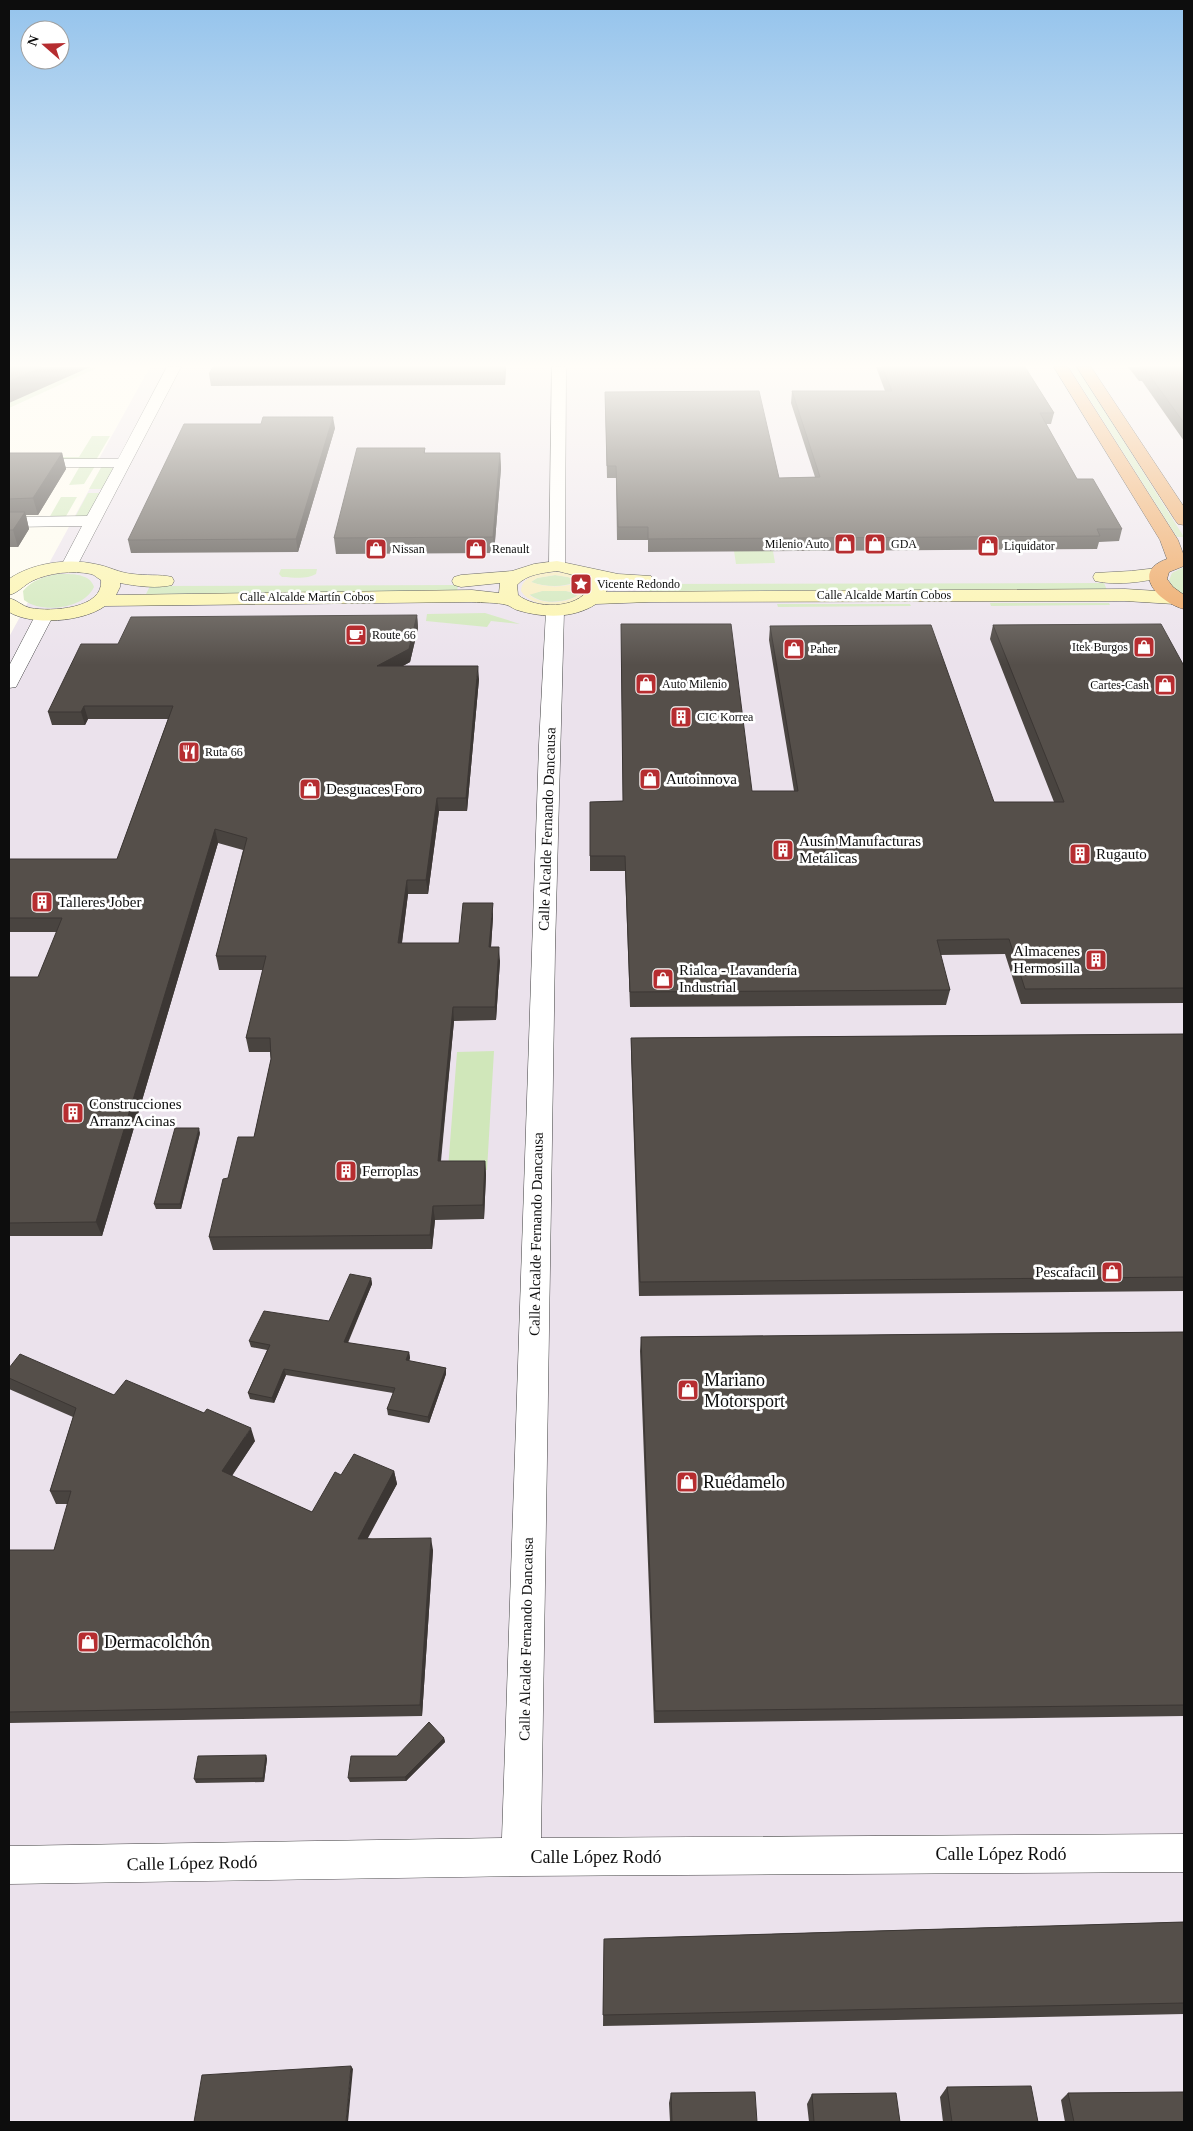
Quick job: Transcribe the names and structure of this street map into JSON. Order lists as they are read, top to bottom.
{
  "streets": {
    "main road": ["Calle Alcalde Martín Cobos"],
    "street": ["Calle Alcalde Fernando Dancausa", "Calle López Rodó"]
  },
  "crossings": [
    ["Calle Alcalde Martín Cobos", "Calle Alcalde Fernando Dancausa"],
    ["Calle Alcalde Fernando Dancausa", "Calle López Rodó"]
  ],
  "places": {
    "shop": [
      "Milenio Auto",
      "GDA",
      "Liquidator",
      "Nissan",
      "Renault",
      "Itek Burgos",
      "Paher",
      "Auto Milenio",
      "Cartes-Cash",
      "Autoinnova",
      "Desguaces Foro",
      "Rialca - Lavandería Industrial",
      "Pescafacil",
      "Mariano Motorsport",
      "Ruédamelo",
      "Dermacolchón"
    ],
    "place": ["Vicente Redondo"],
    "cafe": ["Route 66"],
    "building": [
      "CIC Korrea",
      "Ausín Manufacturas Metálicas",
      "Rugauto",
      "Talleres Jober",
      "Almacenes Hermosilla",
      "Construcciones Arranz Acinas",
      "Ferroplas"
    ],
    "restaurant": ["Ruta 66"]
  },
  "north": "left"
}
